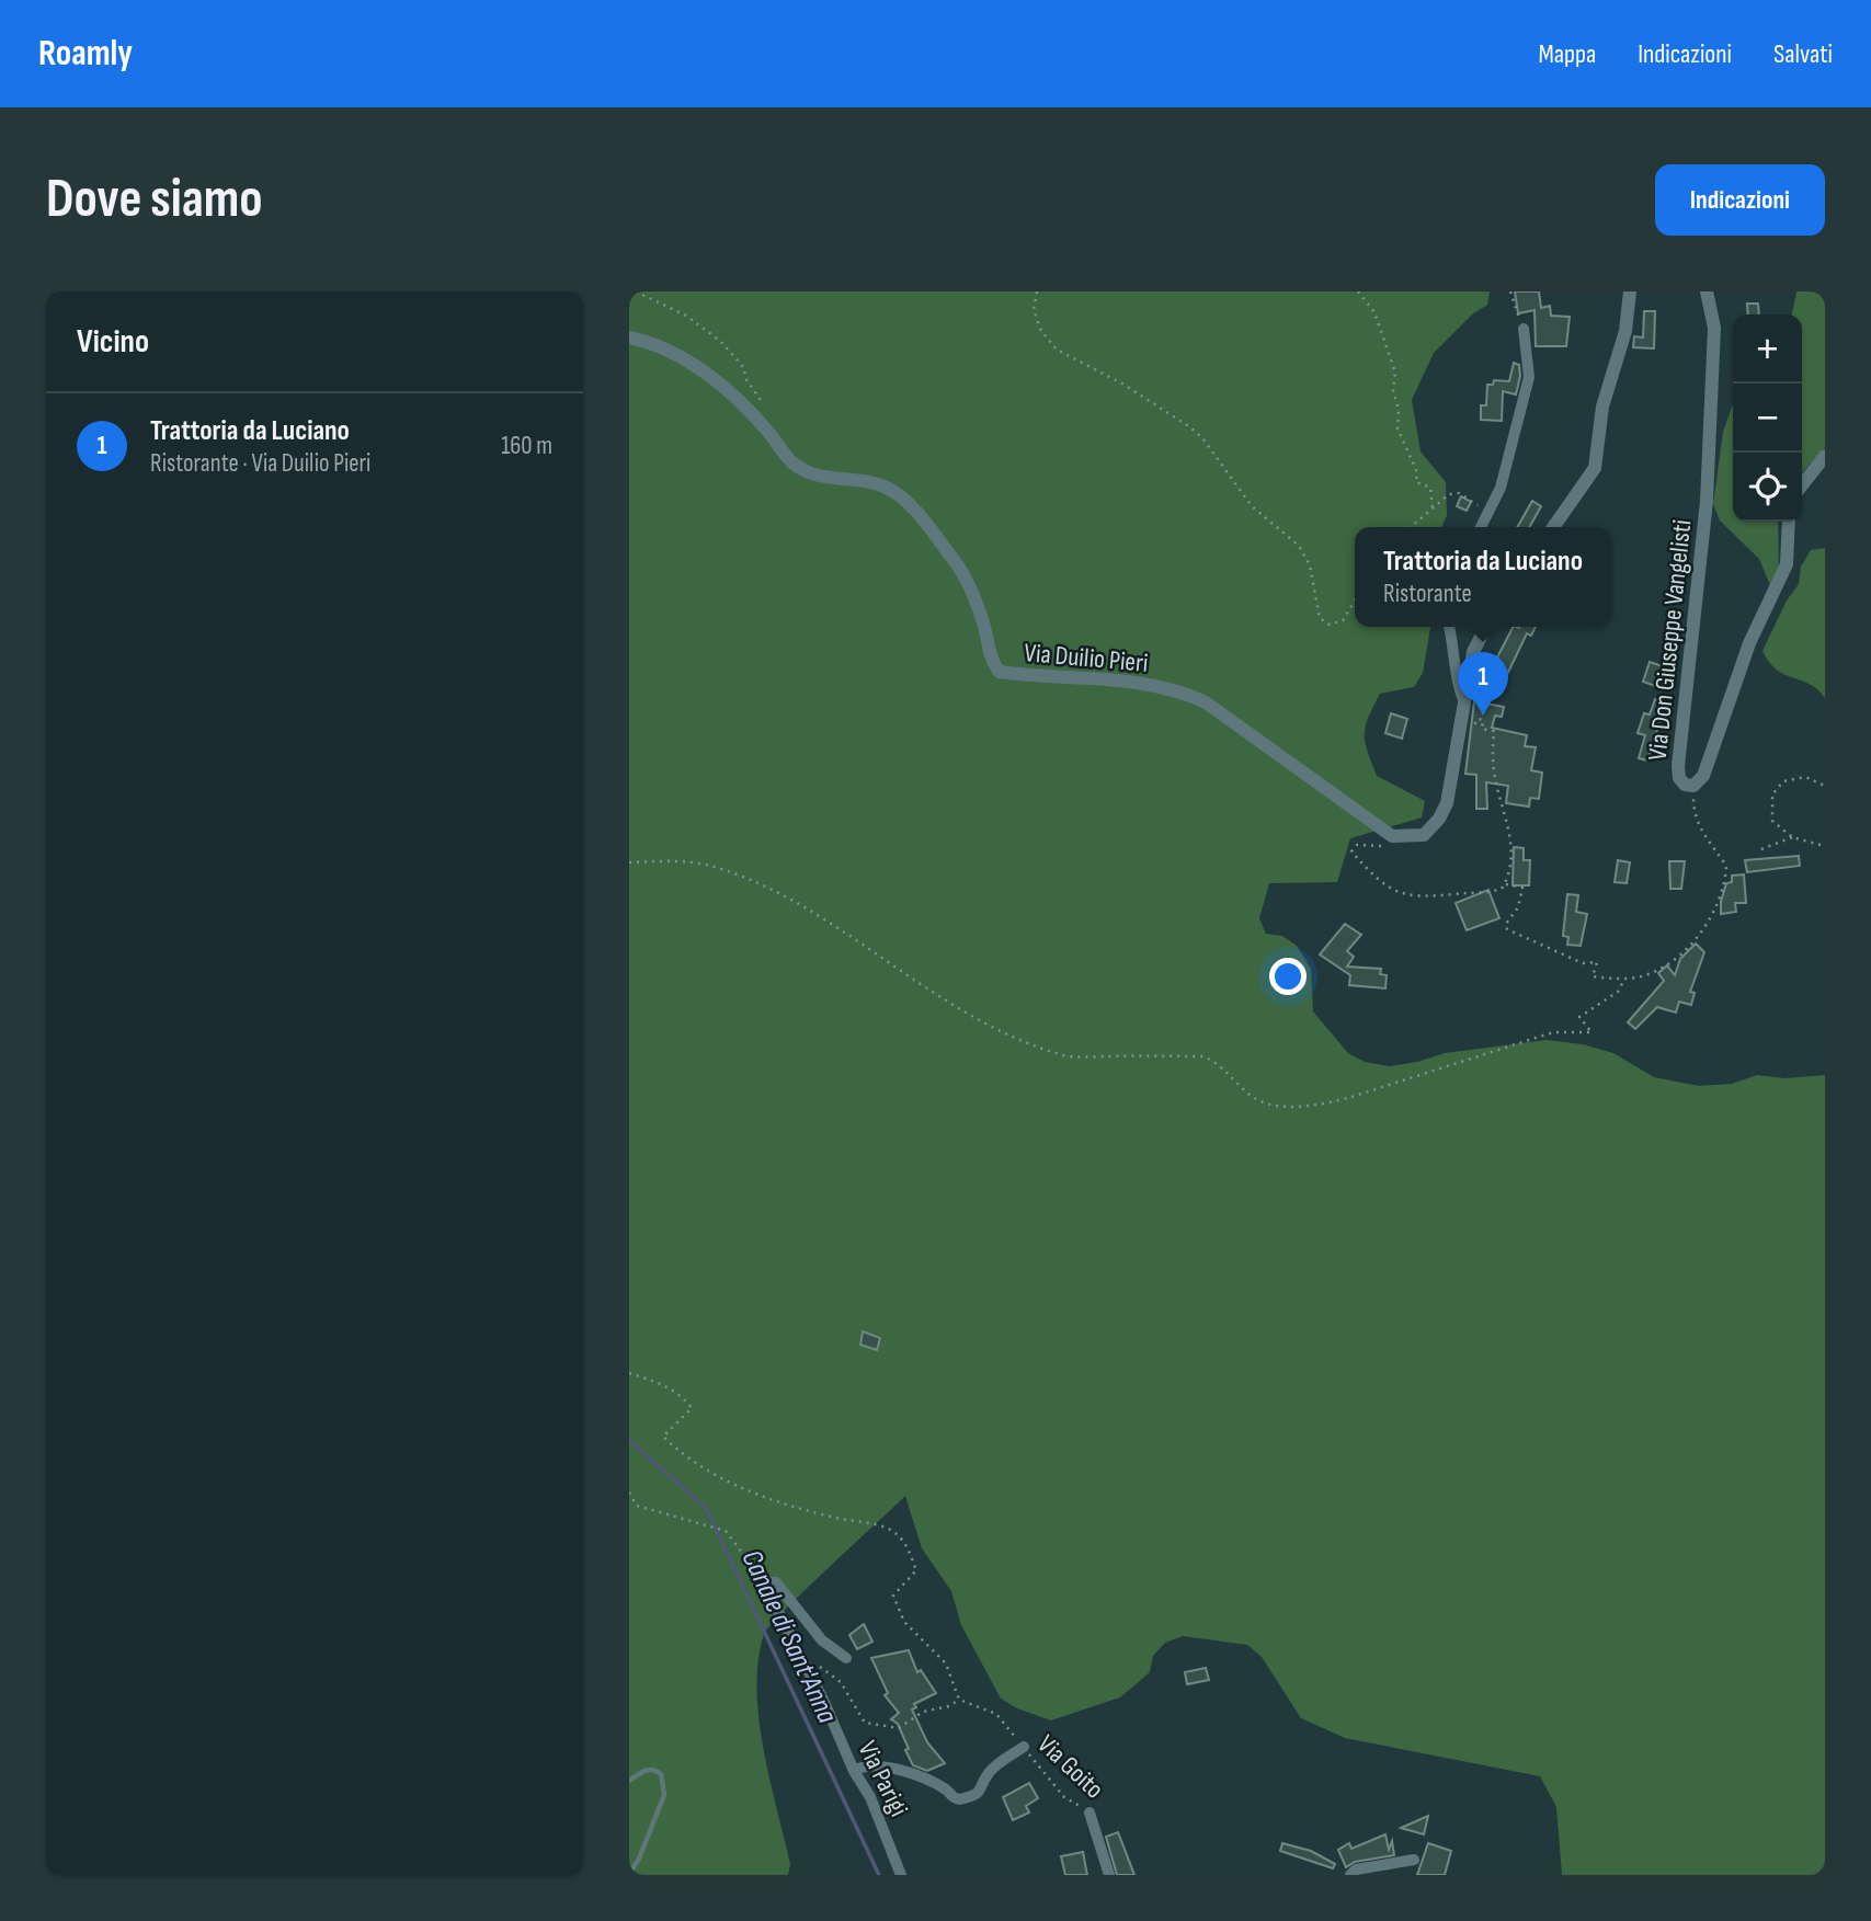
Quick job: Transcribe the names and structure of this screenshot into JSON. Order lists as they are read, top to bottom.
{
  "streets": {
    "street": [
      "Via Don Giuseppe Vangelisti",
      "Via Duilio Pieri",
      "Via Goito",
      "Via Parigi"
    ]
  },
  "crossings": [
    ["Via Goito", "Via Parigi"]
  ],
  "water": ["Canale di Sant'Anna"],
  "page": {
    "header": "Roamly",
    "nav": ["Mappa", "Indicazioni", "Salvati"],
    "buttons": "Indicazioni",
    "title": "Dove siamo",
    "heading": "Vicino",
    "map_buttons": ["+", "−"],
    "list": [
      {
        "mark": "1",
        "name": "Trattoria da Luciano",
        "note": "Ristorante · Via Duilio Pieri",
        "value": "160 m"
      }
    ],
    "popup": ["Trattoria da Luciano", "Ristorante"],
    "pins": "1"
  }
}
